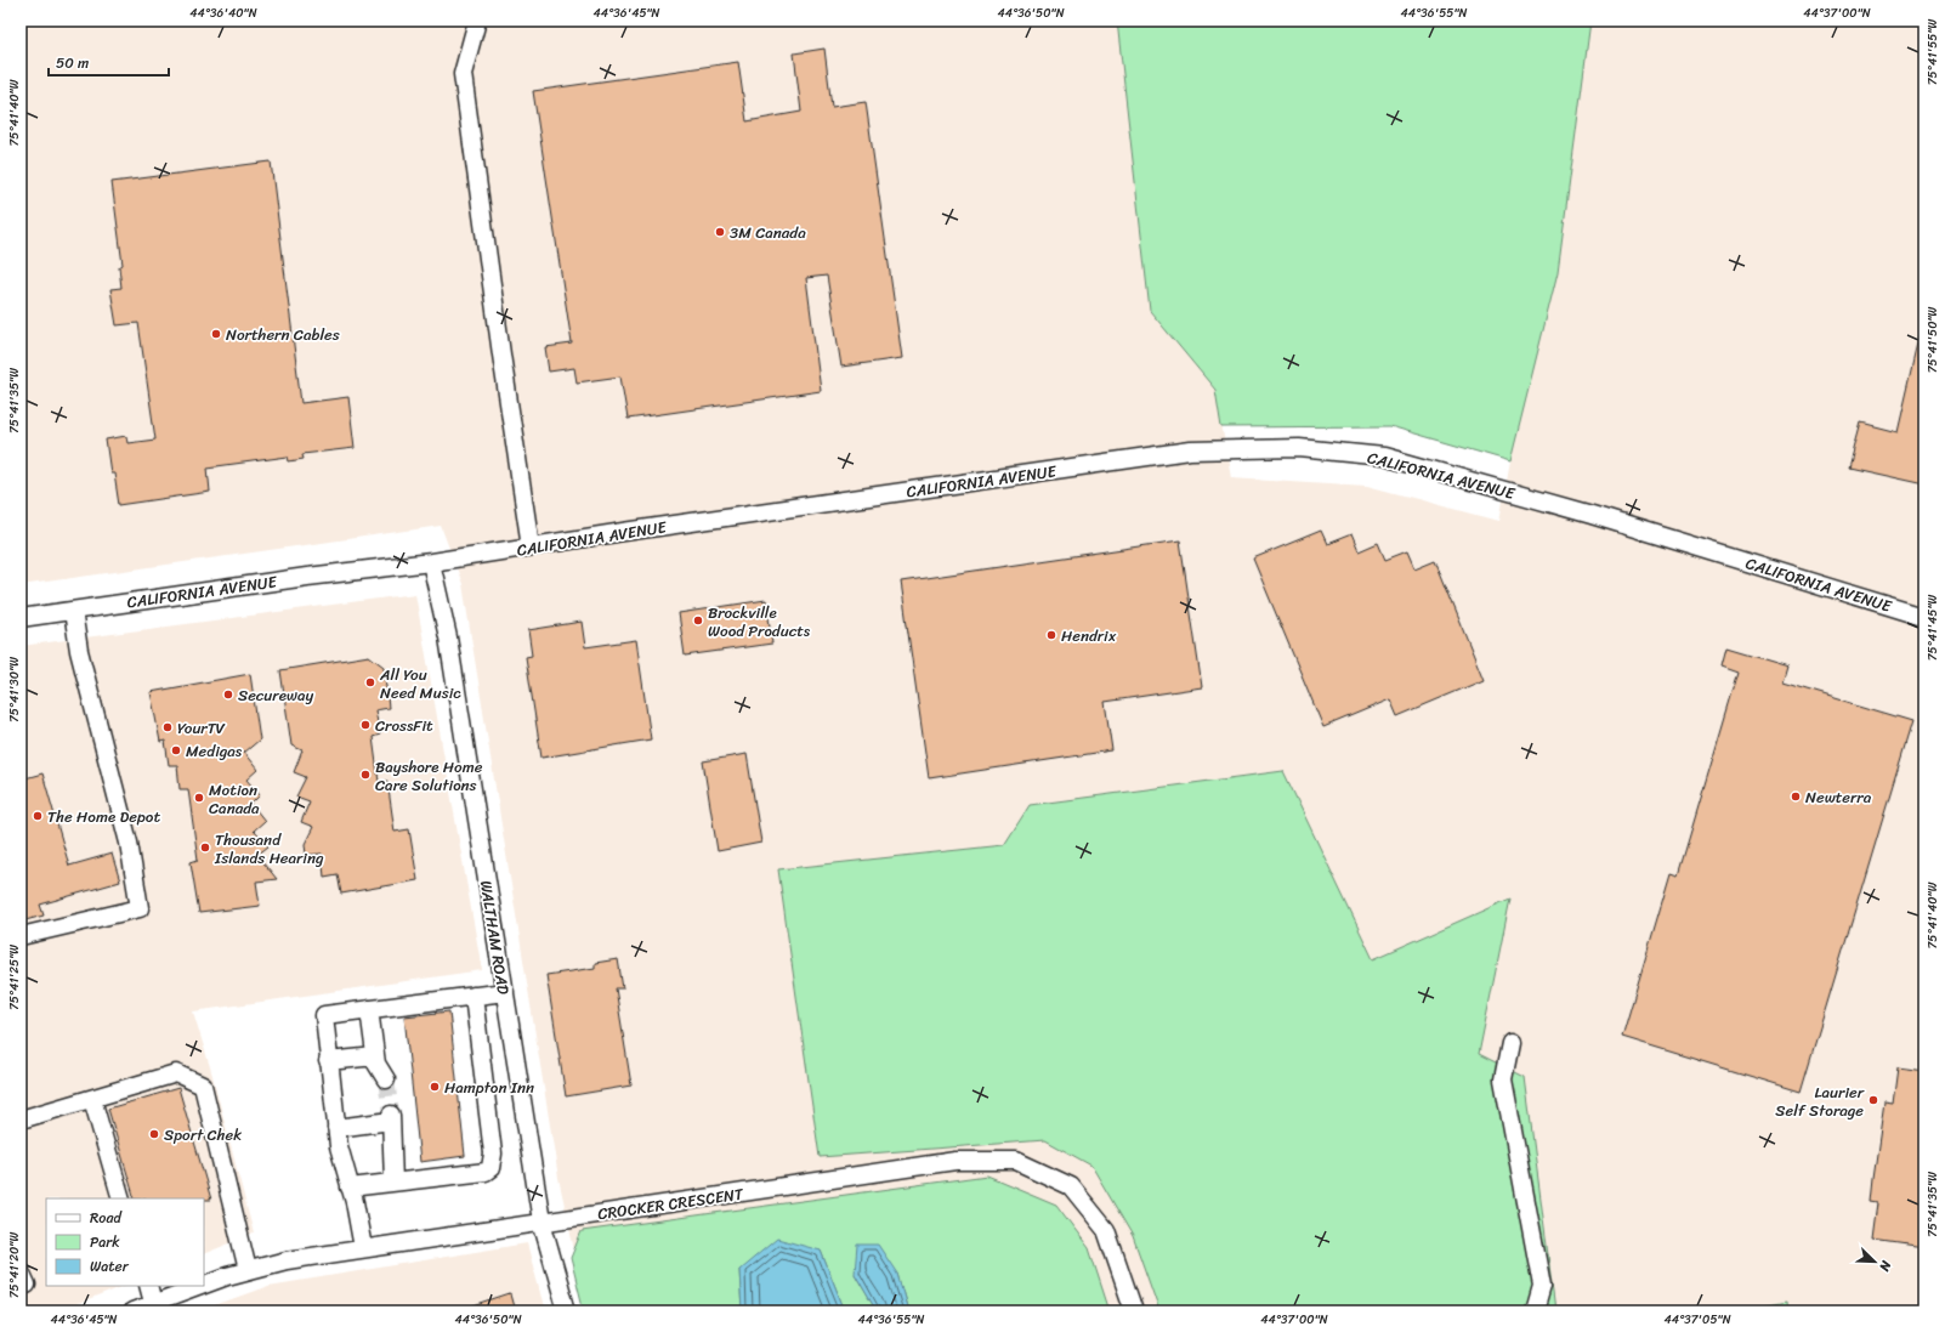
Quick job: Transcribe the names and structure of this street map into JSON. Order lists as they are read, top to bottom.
{
  "streets": {
    "street": ["CALIFORNIA AVENUE", "WALTHAM ROAD", "CROCKER CRESCENT"]
  },
  "crossings": [
    ["CALIFORNIA AVENUE", "WALTHAM ROAD"],
    ["WALTHAM ROAD", "CROCKER CRESCENT"]
  ],
  "places": [
    "3M Canada",
    "Northern Cables",
    "Brockville Wood Products",
    "Hendrix",
    "All You Need Music",
    "Secureway",
    "CrossFit",
    "YourTV",
    "Medigas",
    "Bayshore Home Care Solutions",
    "Newterra",
    "Motion Canada",
    "The Home Depot",
    "Thousand Islands Hearing",
    "Hampton Inn",
    "Laurier Self Storage",
    "Sport Chek"
  ],
  "legend": ["Road", "Park", "Water"],
  "scale_bar": "50 m",
  "north": "bottom right",
  "coordinates": [
    "44°36'40\"N",
    "44°36'45\"N",
    "44°36'50\"N",
    "44°36'55\"N",
    "44°37'00\"N",
    "75°41'55\"W",
    "75°41'40\"W",
    "75°41'50\"W",
    "75°41'35\"W",
    "75°41'45\"W",
    "75°41'30\"W",
    "75°41'25\"W",
    "75°41'20\"W",
    "44°37'05\"N"
  ]
}
